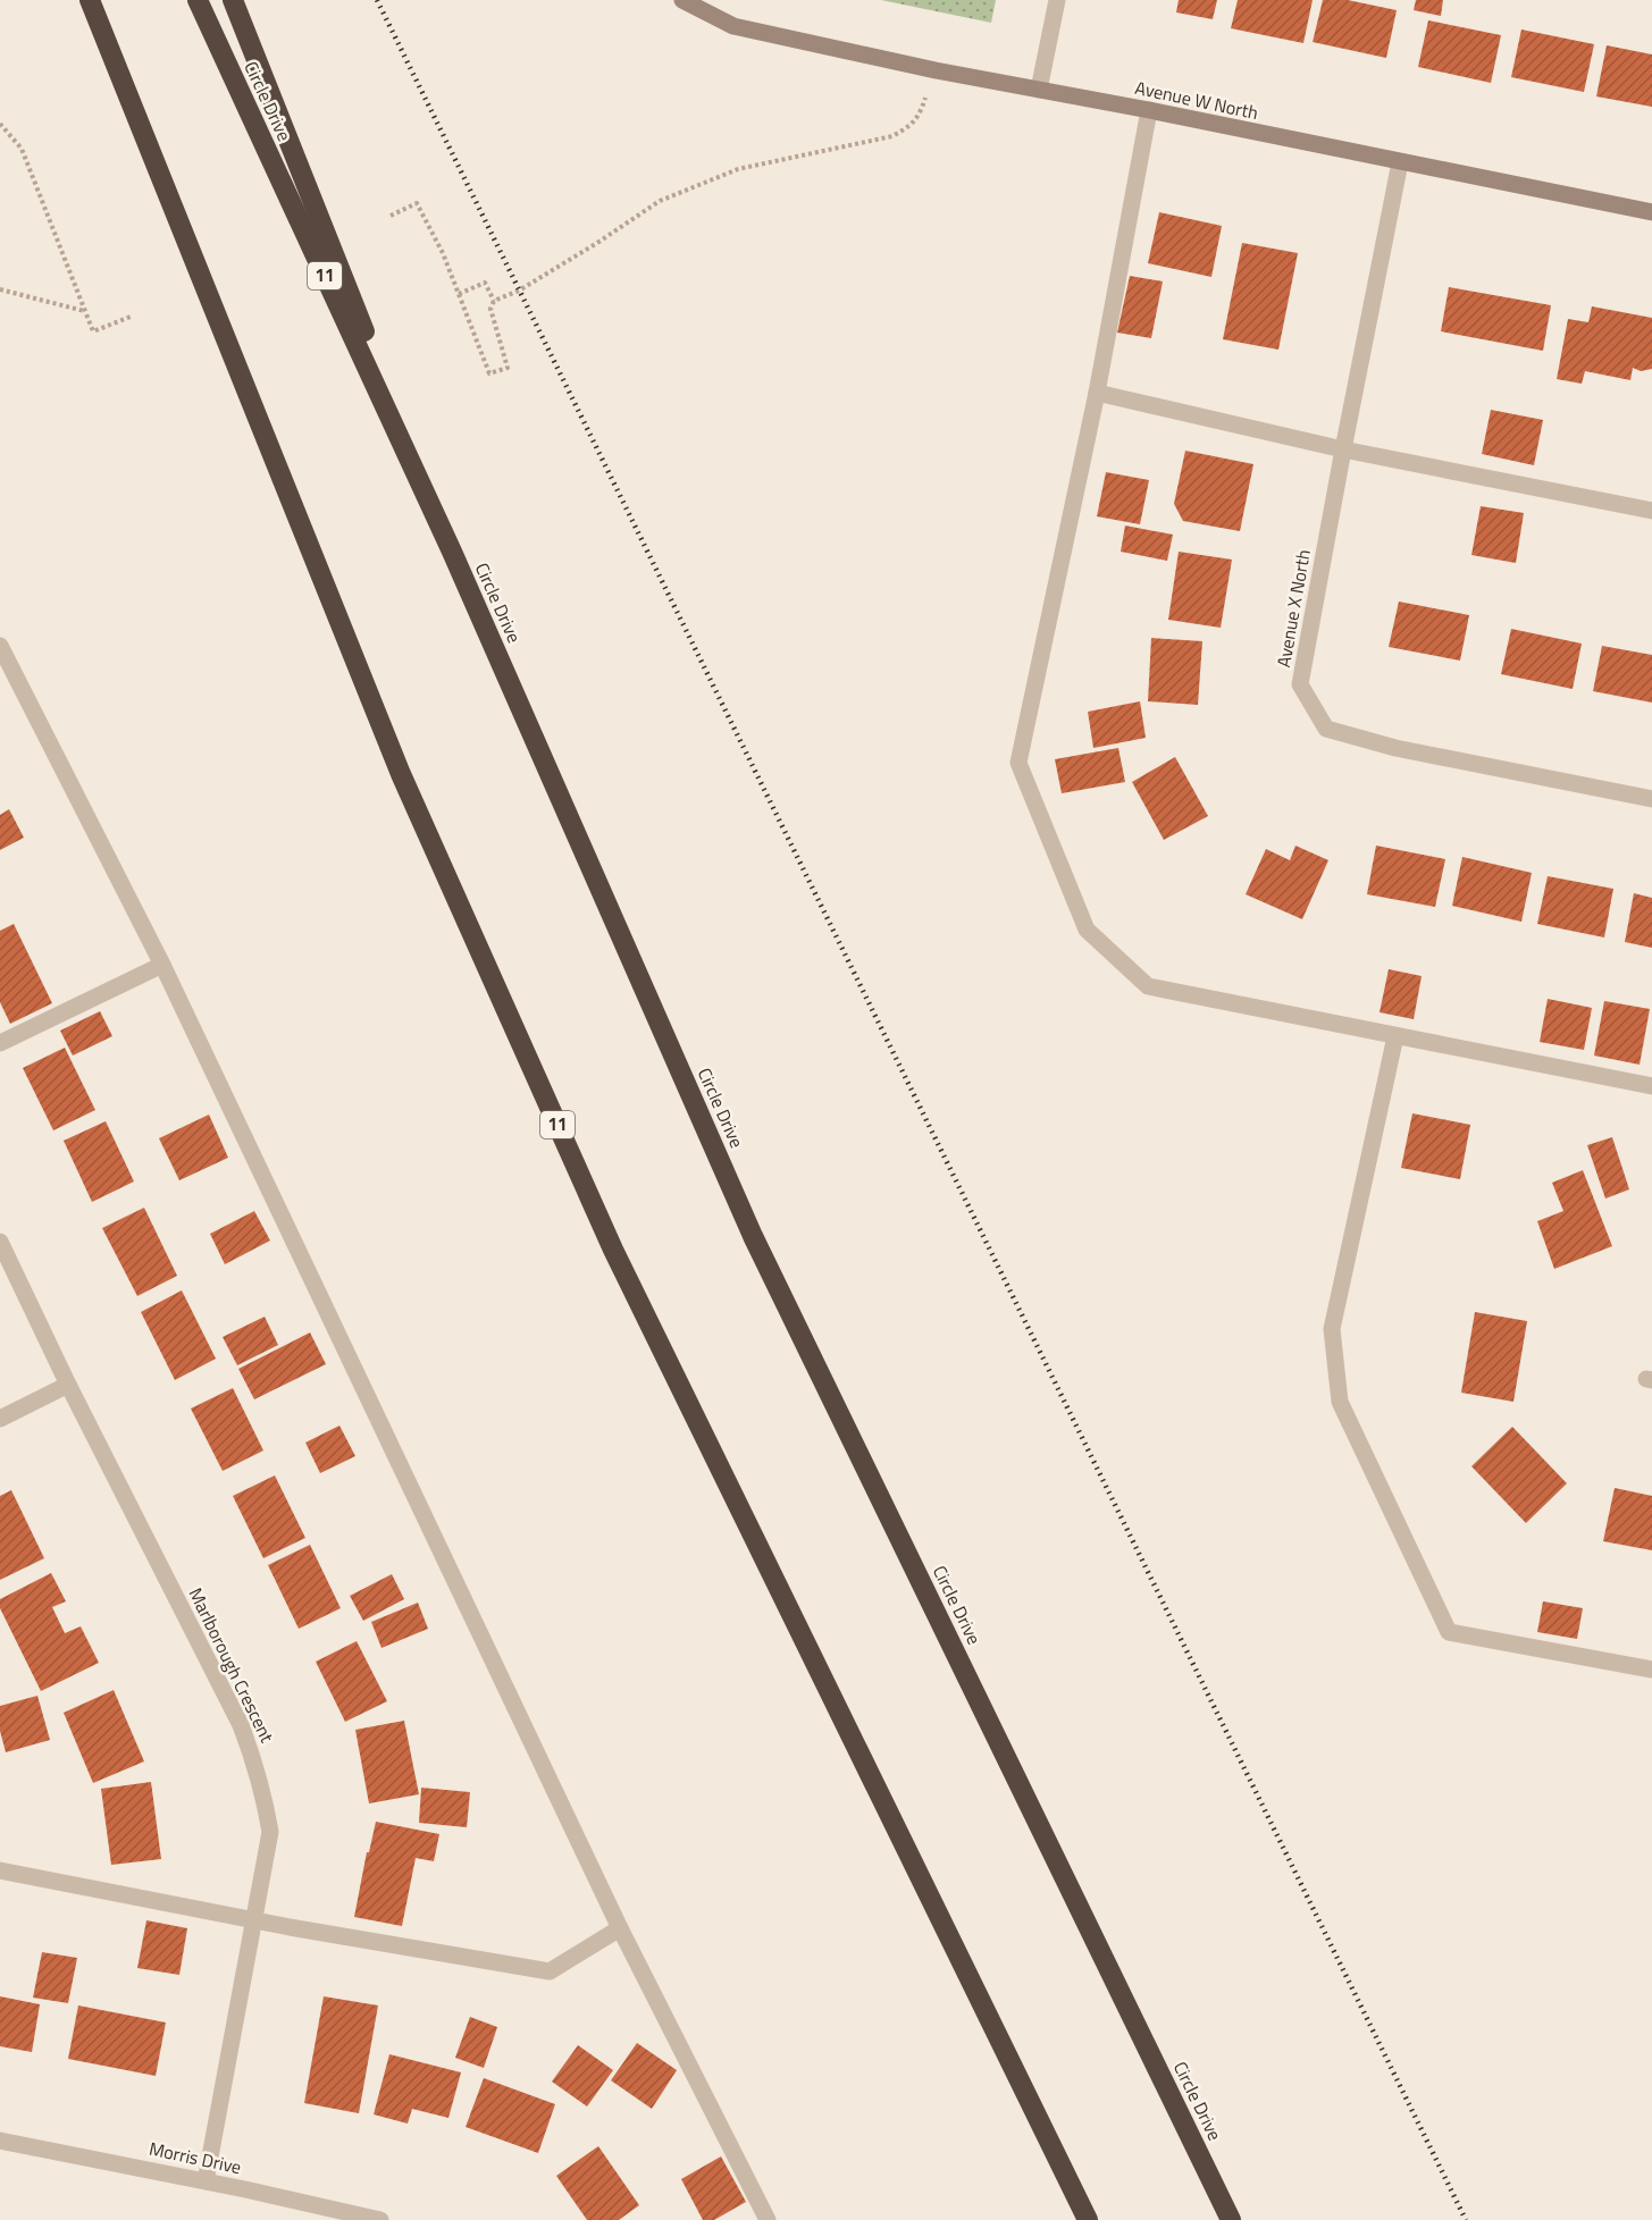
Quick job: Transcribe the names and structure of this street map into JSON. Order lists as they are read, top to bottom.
{
  "streets": {
    "highway": ["Circle Drive", "11"],
    "street": [
      "Avenue W North",
      "Avenue X North",
      "Marlborough Crescent",
      "Morris Drive"
    ]
  },
  "crossings": [
    ["Avenue W North", "Avenue X North"],
    ["Marlborough Crescent", "Morris Drive"]
  ]
}
